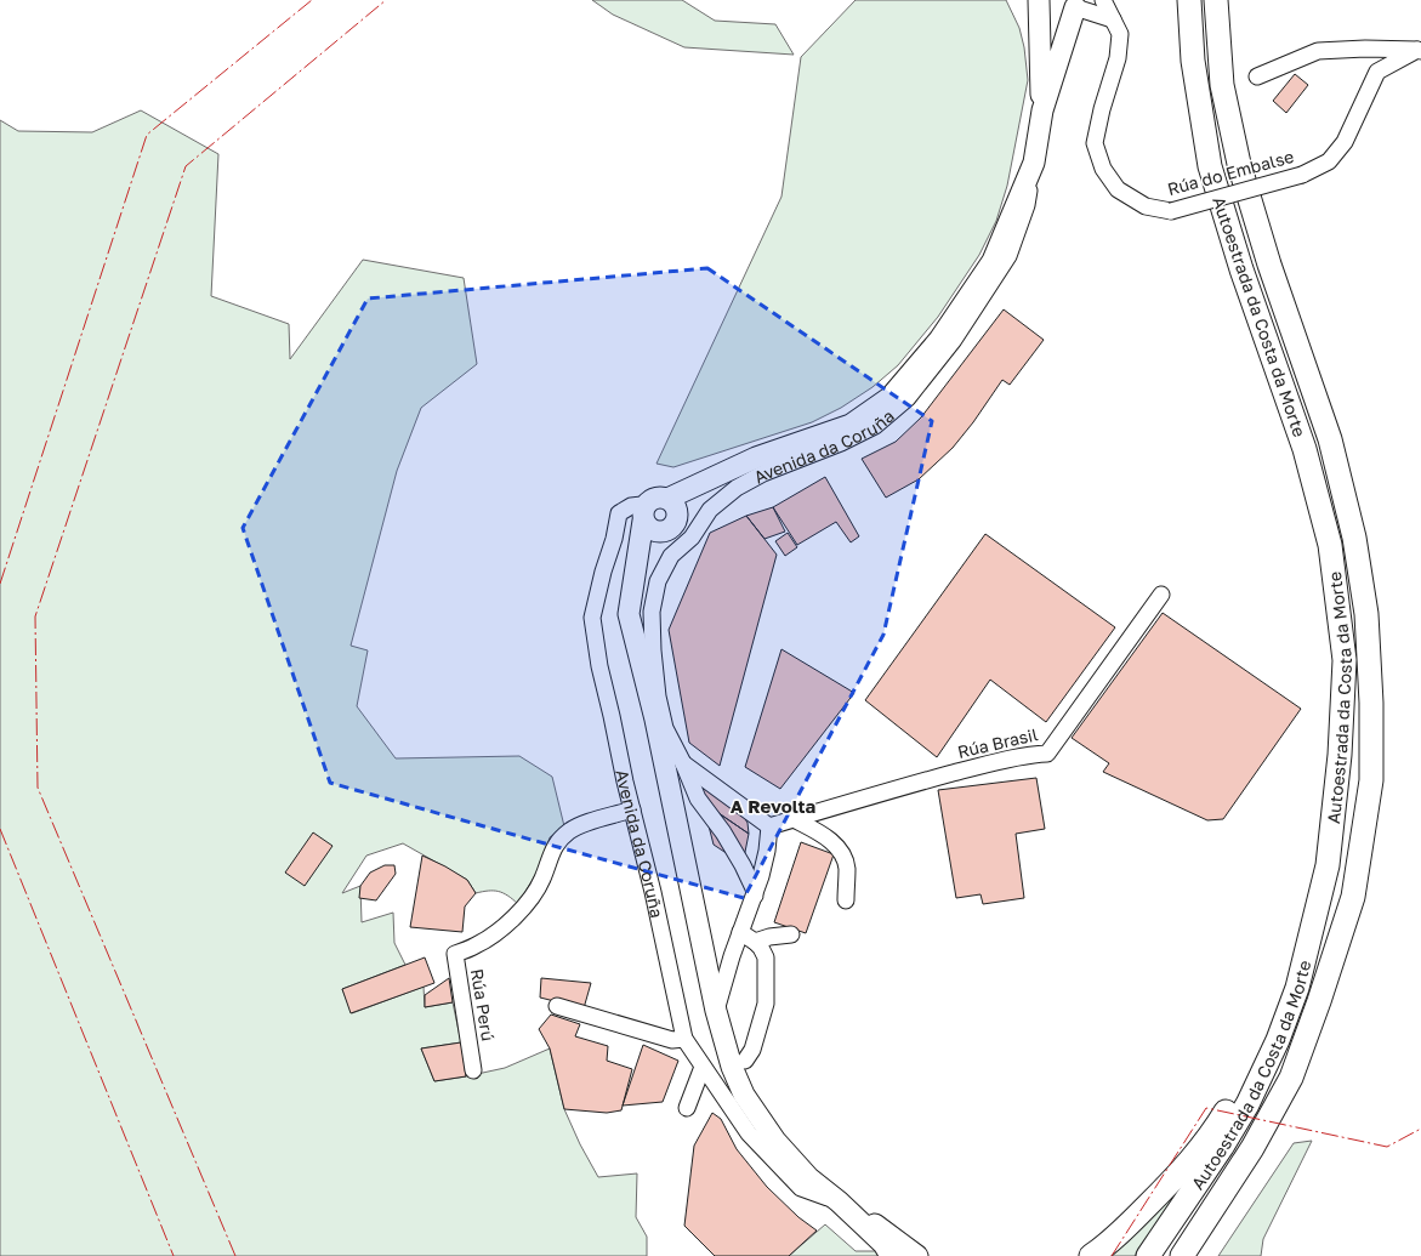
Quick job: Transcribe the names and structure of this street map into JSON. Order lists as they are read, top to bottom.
{
  "streets": {
    "highway": ["Autoestrada da Costa da Morte"],
    "main road": ["Avenida da Coruña"],
    "street": ["Rúa do Embalse", "Rúa Brasil", "Rúa Perú"]
  },
  "crossings": [
    ["Avenida da Coruña", "Rúa Brasil"],
    ["Avenida da Coruña", "Rúa Perú"]
  ],
  "districts": ["A Revolta"]
}
